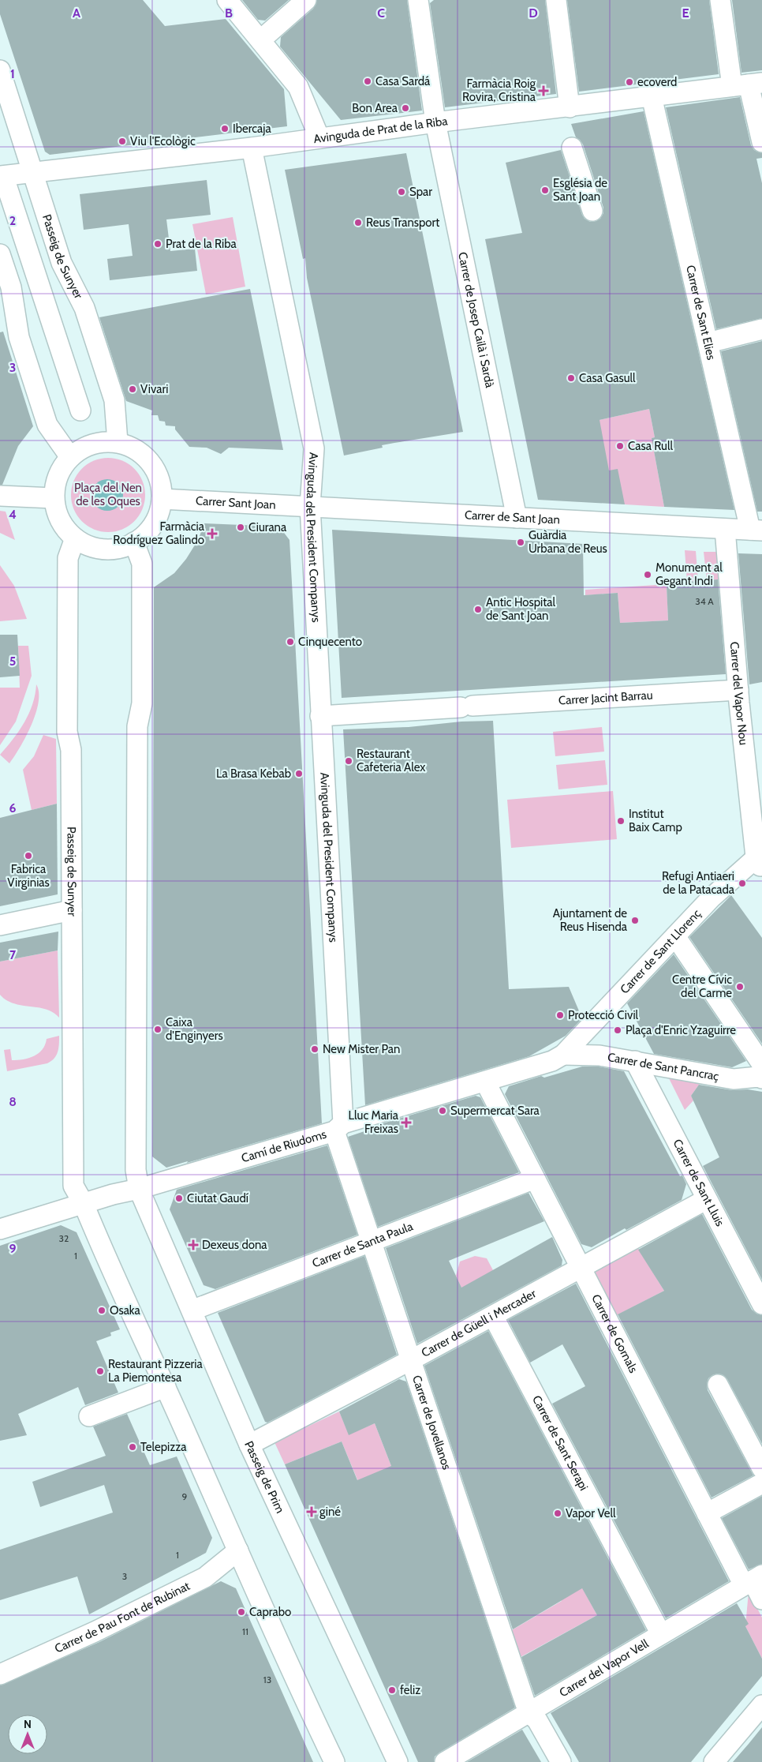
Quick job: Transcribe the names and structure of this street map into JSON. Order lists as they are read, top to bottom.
{
  "streets": {
    "street": [
      "Avinguda de Prat de la Riba",
      "Passeig de Sunyer",
      "Carrer de Sant Elies",
      "Carrer de Josep Cailà i Sardà",
      "Carrer Sant Joan",
      "Carrer de Sant Joan",
      "Avinguda del President Companys",
      "Carrer del Vapor Nou",
      "Carrer Jacint Barrau",
      "Carrer de Sant Llorenç",
      "Carrer de Sant Pancraç",
      "Camí de Riudoms",
      "Carrer de Sant Lluis",
      "Carrer de Santa Paula",
      "Carrer de Güell i Mercader",
      "Carrer de Gornals",
      "Carrer de Jovellanos",
      "Carrer de Sant Serapi",
      "Passeig de Prim",
      "Carrer de Pau Font de Rubinat",
      "Carrer del Vapor Vell"
    ]
  },
  "crossings": [
    ["Avinguda de Prat de la Riba", "Passeig de Sunyer"],
    ["Avinguda de Prat de la Riba", "Carrer de Sant Elies"],
    ["Avinguda de Prat de la Riba", "Carrer de Josep Cailà i Sardà"],
    ["Avinguda de Prat de la Riba", "Avinguda del President Companys"],
    ["Passeig de Sunyer", "Carrer Sant Joan"],
    ["Passeig de Sunyer", "Camí de Riudoms"],
    ["Carrer de Sant Elies", "Carrer de Sant Joan"],
    ["Carrer de Josep Cailà i Sardà", "Carrer de Sant Joan"],
    ["Carrer Sant Joan", "Carrer de Sant Joan"],
    ["Carrer Sant Joan", "Avinguda del President Companys"],
    ["Carrer de Sant Joan", "Avinguda del President Companys"],
    ["Carrer de Sant Joan", "Carrer del Vapor Nou"],
    ["Avinguda del President Companys", "Carrer Jacint Barrau"],
    ["Avinguda del President Companys", "Camí de Riudoms"],
    ["Avinguda del President Companys", "Carrer de Jovellanos"],
    ["Carrer del Vapor Nou", "Carrer Jacint Barrau"],
    ["Carrer del Vapor Nou", "Carrer de Sant Llorenç"],
    ["Carrer de Sant Llorenç", "Carrer de Sant Pancraç"],
    ["Carrer de Sant Llorenç", "Camí de Riudoms"],
    ["Carrer de Sant Pancraç", "Camí de Riudoms"],
    ["Carrer de Sant Pancraç", "Carrer de Sant Lluis"],
    ["Camí de Riudoms", "Carrer de Gornals"],
    ["Camí de Riudoms", "Carrer de Jovellanos"],
    ["Camí de Riudoms", "Passeig de Prim"],
    ["Carrer de Sant Lluis", "Carrer de Güell i Mercader"],
    ["Carrer de Santa Paula", "Carrer de Gornals"],
    ["Carrer de Santa Paula", "Carrer de Jovellanos"],
    ["Carrer de Santa Paula", "Passeig de Prim"],
    ["Carrer de Güell i Mercader", "Carrer de Gornals"],
    ["Carrer de Güell i Mercader", "Carrer de Jovellanos"],
    ["Carrer de Güell i Mercader", "Carrer de Sant Serapi"],
    ["Carrer de Güell i Mercader", "Passeig de Prim"],
    ["Carrer de Gornals", "Carrer del Vapor Vell"],
    ["Carrer de Jovellanos", "Carrer del Vapor Vell"],
    ["Carrer de Sant Serapi", "Carrer del Vapor Vell"]
  ],
  "parks": ["Plaça del Nen de les Oques"],
  "places": {
    "other": [
      "Casa Sardá",
      "ecoverd",
      "Bon Area",
      "Ibercaja",
      "Viu l'Ecològic",
      "Església de Sant Joan",
      "Spar",
      "Reus Transport",
      "Prat de la Riba",
      "Casa Gasull",
      "Vivari",
      "Casa Rull",
      "Ciurana",
      "Guàrdia Urbana de Reus",
      "Monument al Gegant Indi",
      "Antic Hospital de Sant Joan",
      "Cinquecento",
      "Restaurant Cafeteria Alex",
      "La Brasa Kebab",
      "Institut Baix Camp",
      "Fabrica Virginias",
      "Refugi Antiaeri de la Patacada",
      "Ajuntament de Reus Hisenda",
      "Centre Cívic del Carme",
      "Protecció Civil",
      "Caixa d'Enginyers",
      "Plaça d'Enric Yzaguirre",
      "New Mister Pan",
      "Supermercat Sara",
      "Ciutat Gaudí",
      "Osaka",
      "Restaurant Pizzeria La Piemontesa",
      "Telepizza",
      "Vapor Vell",
      "Caprabo",
      "feliz"
    ],
    "health": [
      "Farmàcia Roig Rovira, Cristina",
      "Farmàcia Rodríguez Galindo",
      "Lluc Maria Freixas",
      "Dexeus dona",
      "giné"
    ]
  },
  "house_numbers": [
    "34 A",
    "32",
    "1",
    "9",
    "1",
    "3",
    "11",
    "13"
  ],
  "north": "top",
  "grid": {
    "columns": [
      "A",
      "B",
      "C",
      "D",
      "E"
    ],
    "rows": [
      "1",
      "2",
      "3",
      "4",
      "5",
      "6",
      "7",
      "8",
      "9"
    ]
  }
}
